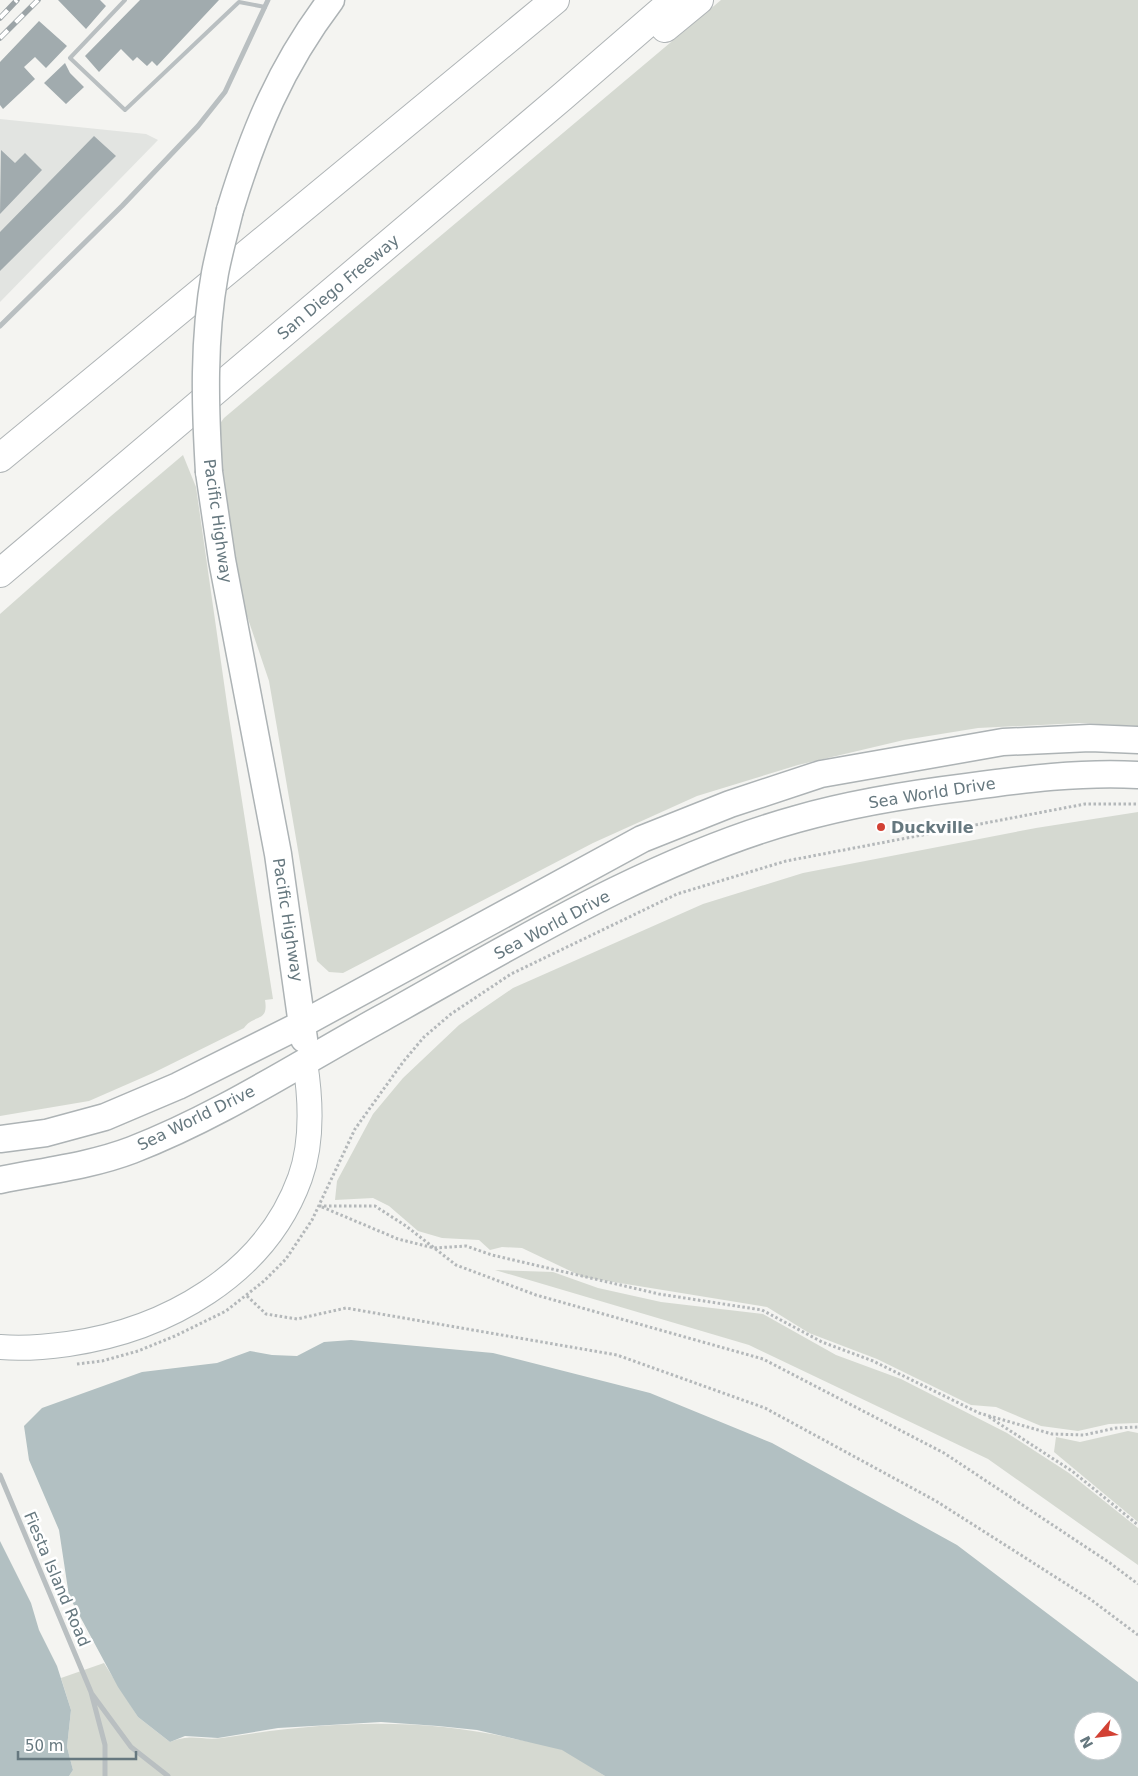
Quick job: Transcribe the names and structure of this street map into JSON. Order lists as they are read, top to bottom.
{
  "streets": {
    "highway": ["San Diego Freeway"],
    "main road": ["Pacific Highway", "Sea World Drive"],
    "street": ["Fiesta Island Road"]
  },
  "crossings": [
    ["Pacific Highway", "Sea World Drive"]
  ],
  "places": ["Duckville"],
  "scale_bar": "50 m",
  "north": "bottom left"
}
